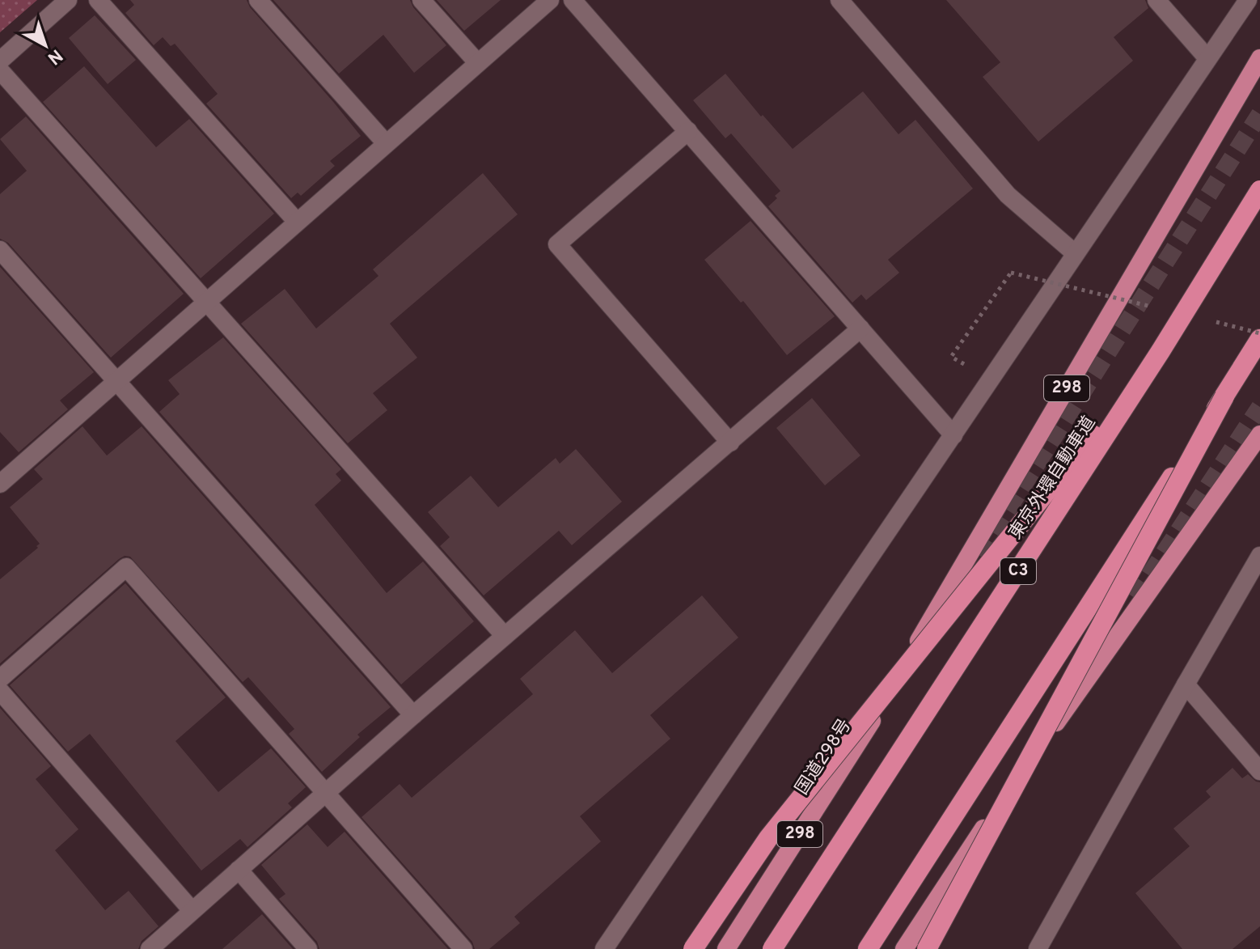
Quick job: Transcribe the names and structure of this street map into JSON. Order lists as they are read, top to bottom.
{
  "streets": {
    "highway": [
      "298",
      "東京外環自動車道",
      "C3",
      "国道298号"
    ]
  },
  "north": "bottom right"
}
